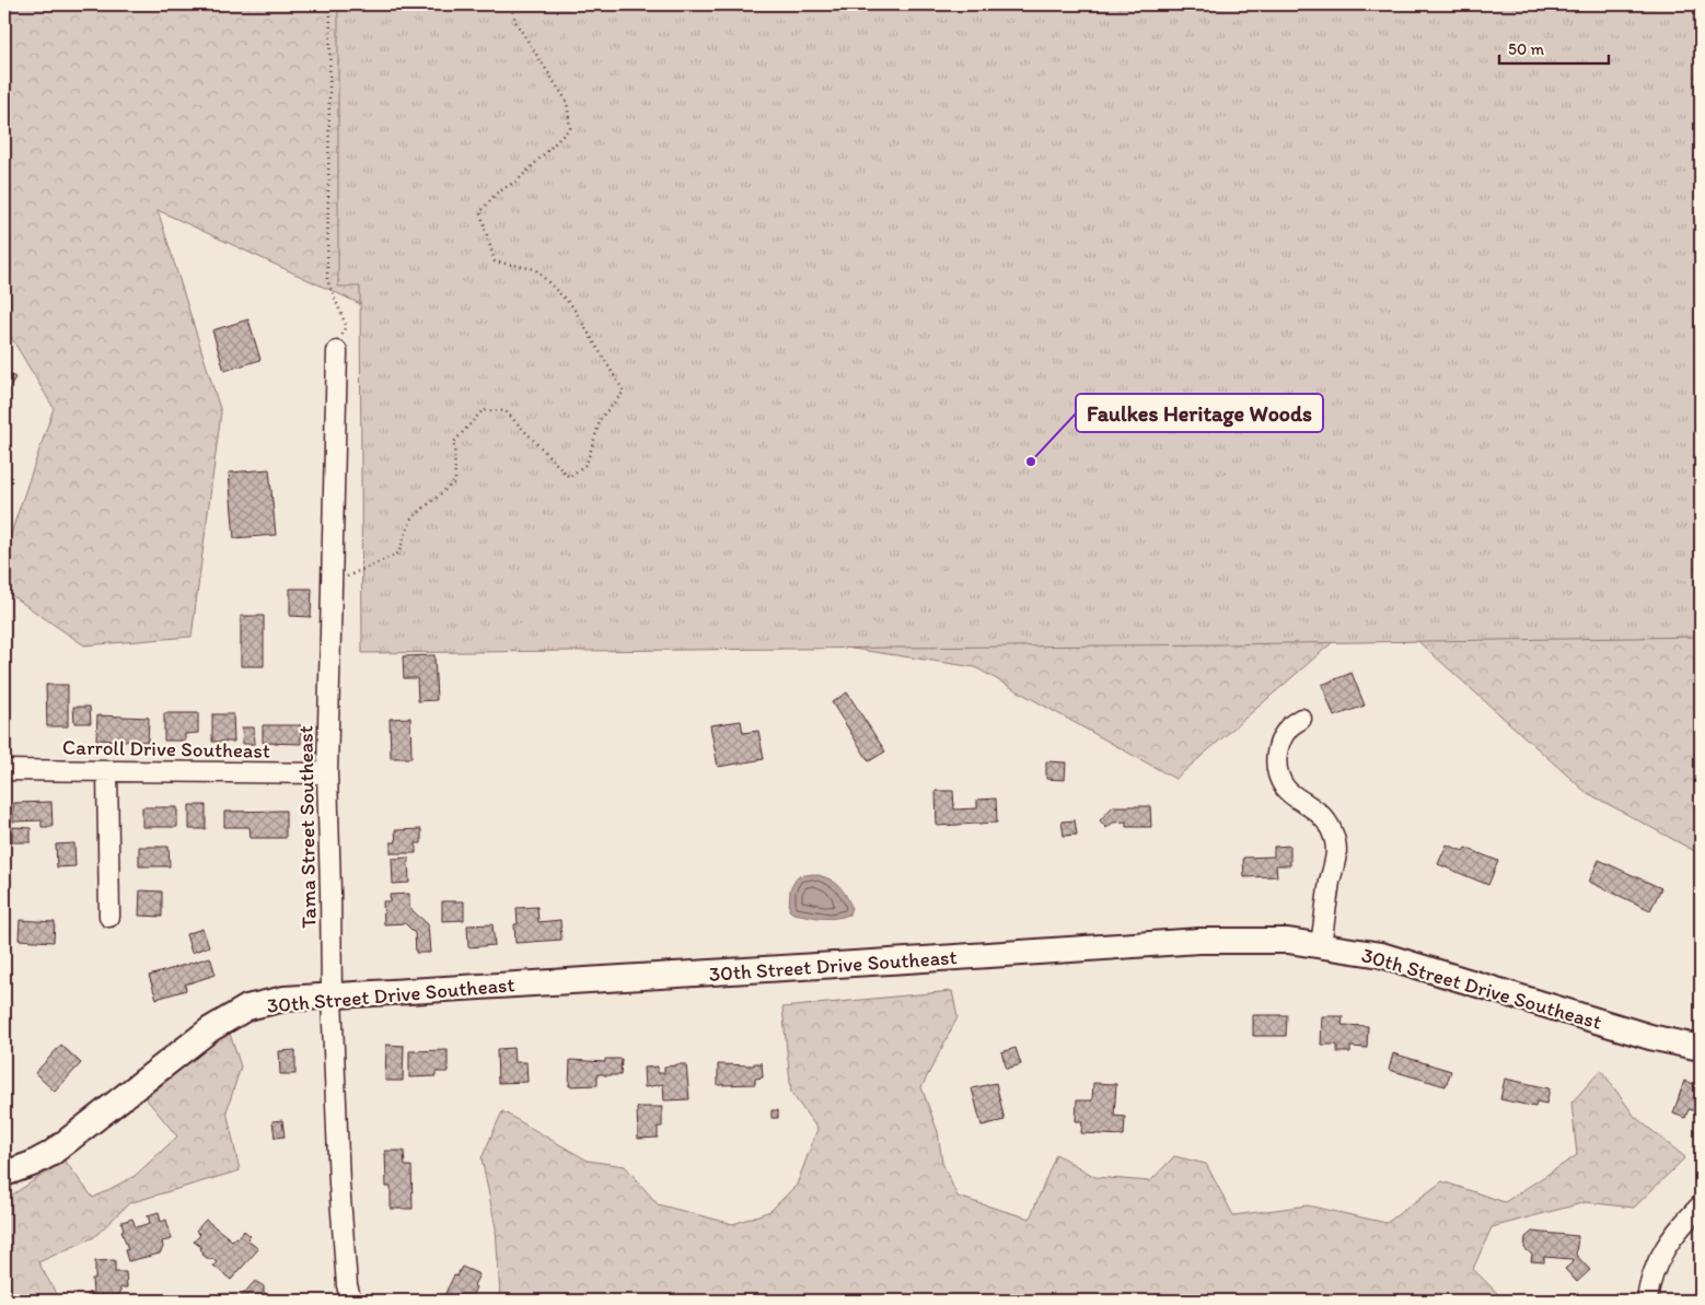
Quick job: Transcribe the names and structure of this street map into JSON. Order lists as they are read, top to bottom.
{
  "streets": {
    "main road": ["30th Street Drive Southeast"],
    "street": ["Carroll Drive Southeast", "Tama Street Southeast"]
  },
  "crossings": [
    ["Carroll Drive Southeast", "Tama Street Southeast"],
    ["Tama Street Southeast", "30th Street Drive Southeast"]
  ],
  "places": ["Faulkes Heritage Woods"],
  "scale_bar": "50 m"
}
